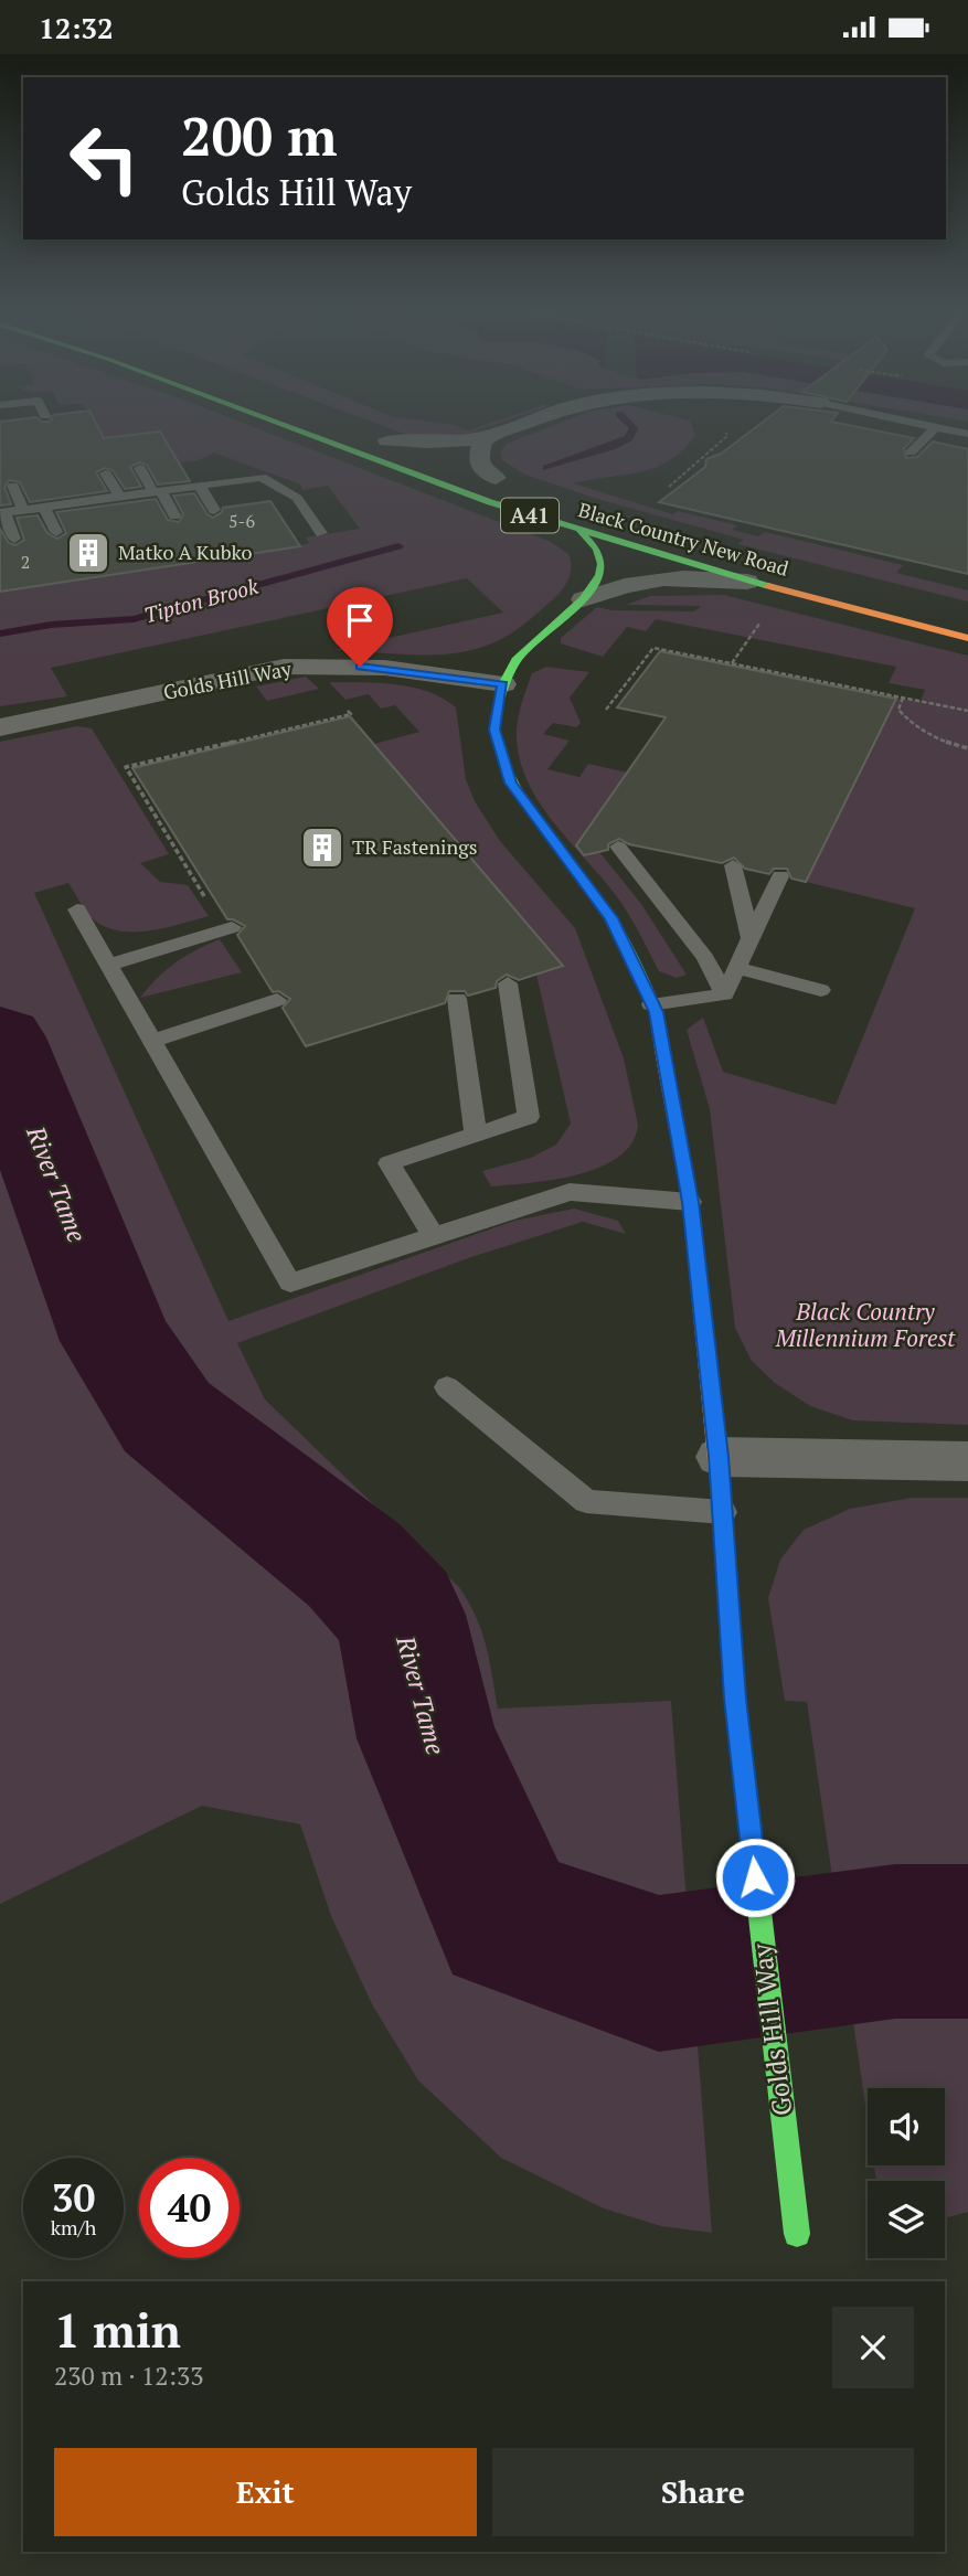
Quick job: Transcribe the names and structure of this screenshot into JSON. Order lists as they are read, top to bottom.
{
  "streets": {
    "main road": ["A41", "Black Country New Road", "Golds Hill Way"]
  },
  "crossings": [
    ["Black Country New Road", "Golds Hill Way"]
  ],
  "water": ["Tipton Brook", "River Tame"],
  "parks": ["Black Country Millennium Forest"],
  "places": {
    "building": ["Matko A Kubko", "TR Fastenings"]
  },
  "house_numbers": ["5-6", "2"],
  "page": {
    "status": "12:32",
    "turn": ["200 m", "Golds Hill Way"],
    "speed": "30 km/h",
    "limit": "40",
    "heading": ["1 min", "230 m · 12:33"],
    "buttons": ["Exit", "Share"]
  }
}
